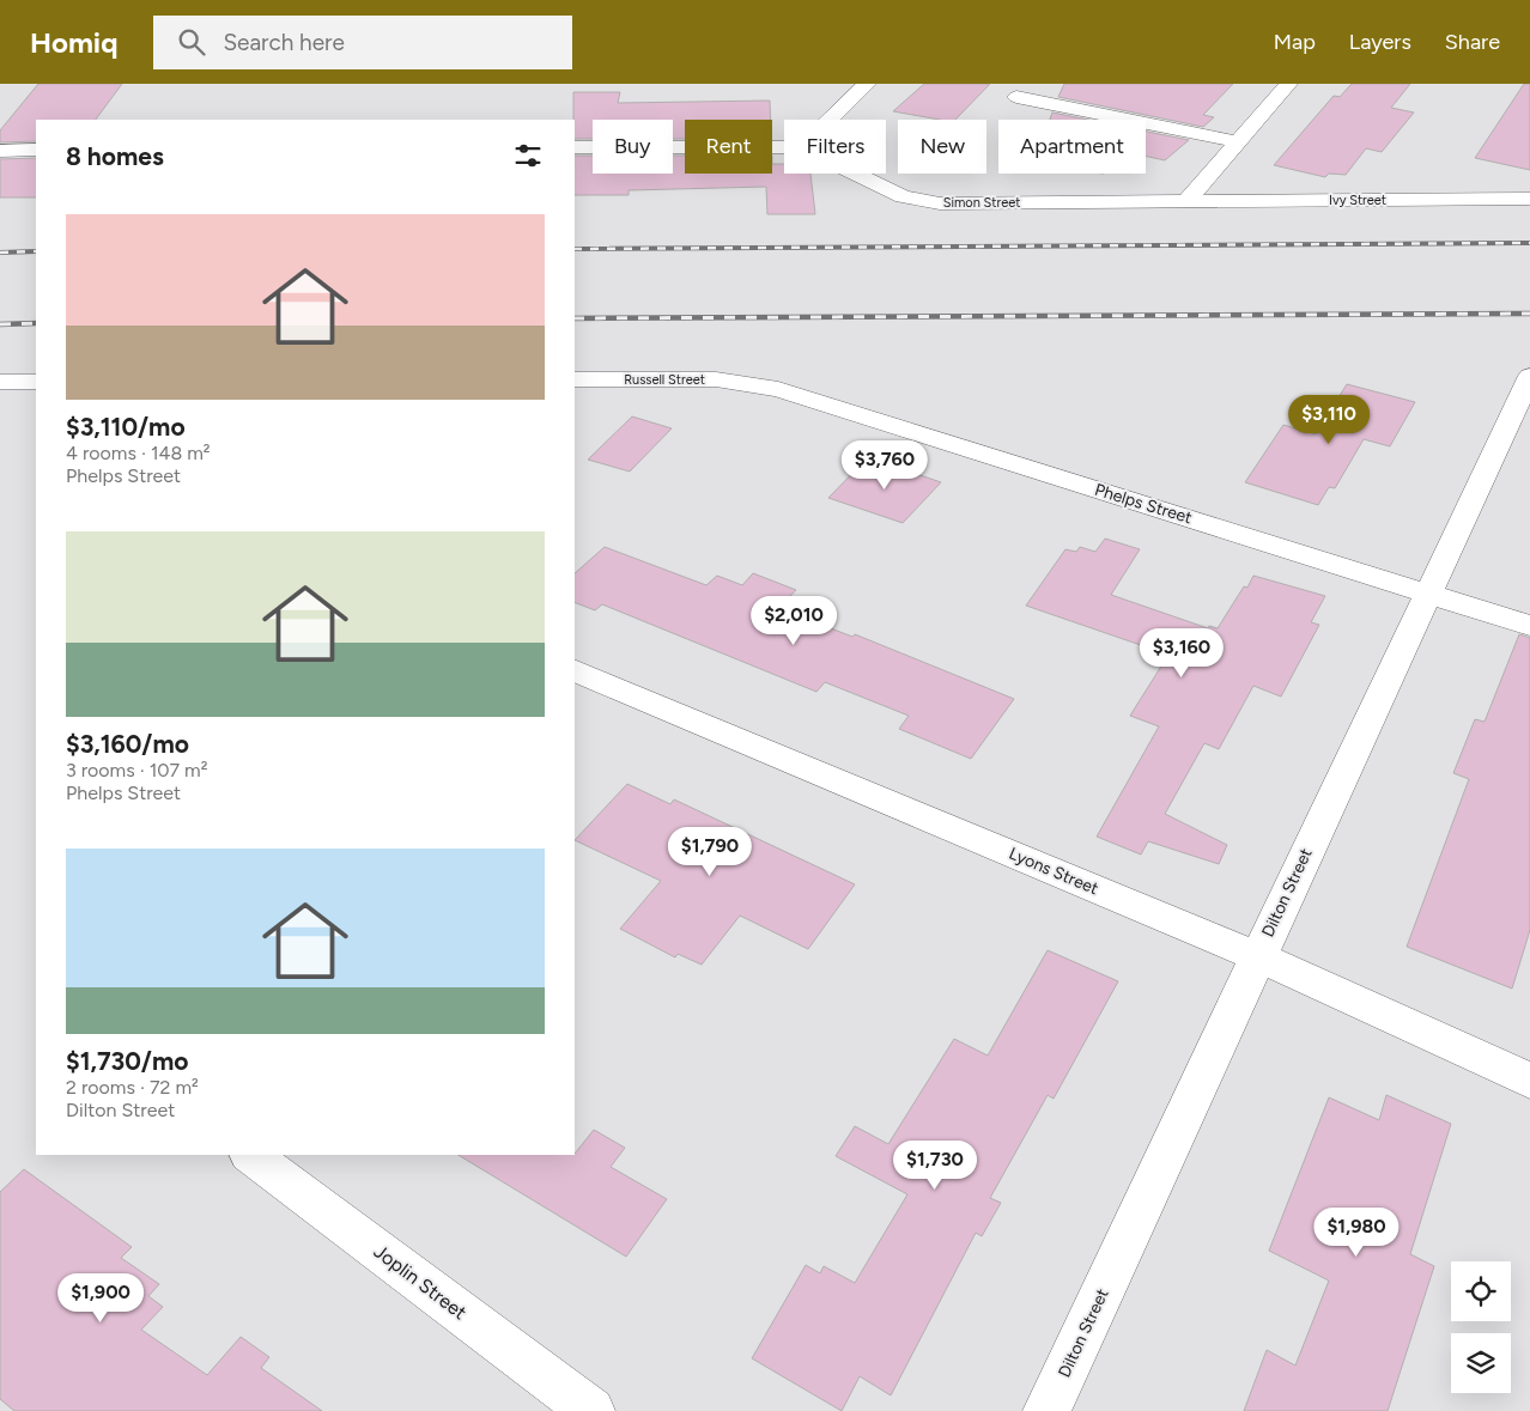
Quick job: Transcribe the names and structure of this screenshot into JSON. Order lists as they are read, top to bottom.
{
  "streets": {
    "street": [
      "Ivy Street",
      "Simon Street",
      "Russell Street",
      "Phelps Street",
      "Lyons Street",
      "Dilton Street",
      "Joplin Street"
    ]
  },
  "crossings": [
    ["Ivy Street", "Simon Street"],
    ["Russell Street", "Phelps Street"],
    ["Phelps Street", "Dilton Street"],
    ["Lyons Street", "Dilton Street"]
  ],
  "page": {
    "header": "Homiq",
    "search": "Search here",
    "nav": ["Map", "Layers", "Share"],
    "chip": [
      "Buy",
      "Rent",
      "Filters",
      "New",
      "Apartment"
    ],
    "heading": "8 homes",
    "list": [
      {
        "name": "$3,110/mo",
        "note": "4 rooms · 148 m² · Phelps Street"
      },
      {
        "name": "$3,160/mo",
        "note": "3 rooms · 107 m² · Phelps Street"
      },
      {
        "name": "$1,730/mo",
        "note": "2 rooms · 72 m² · Dilton Street"
      }
    ],
    "price": [
      "$3,110",
      "$3,760",
      "$2,010",
      "$3,160",
      "$1,790",
      "$1,730",
      "$1,980",
      "$1,900"
    ]
  }
}
